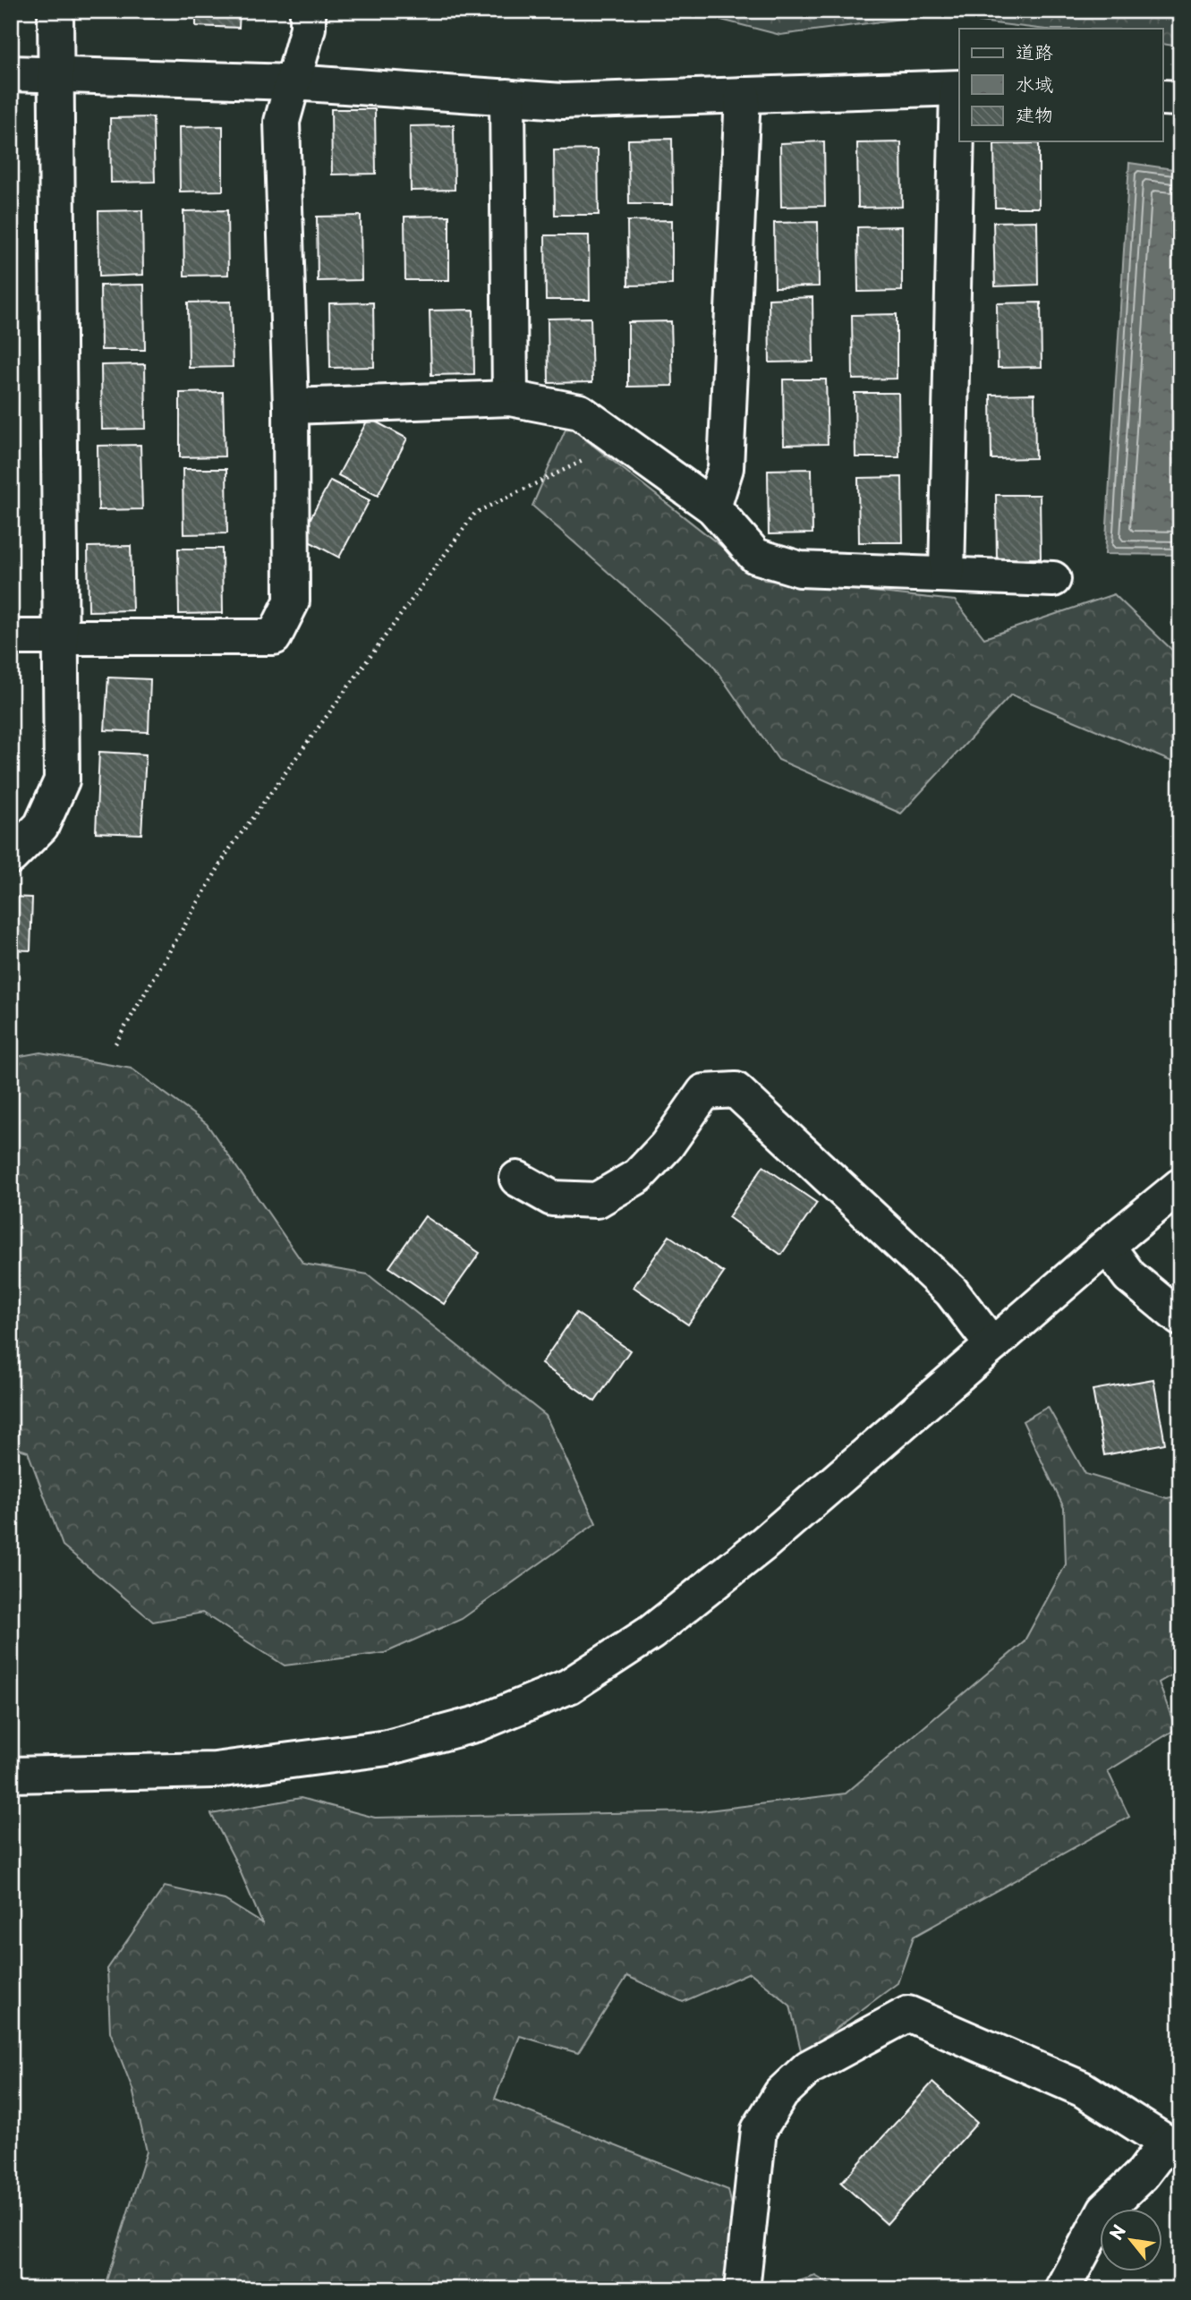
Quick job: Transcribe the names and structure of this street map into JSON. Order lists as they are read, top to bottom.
{
  "legend": ["道路", "水域", "建物"],
  "north": "top left"
}
